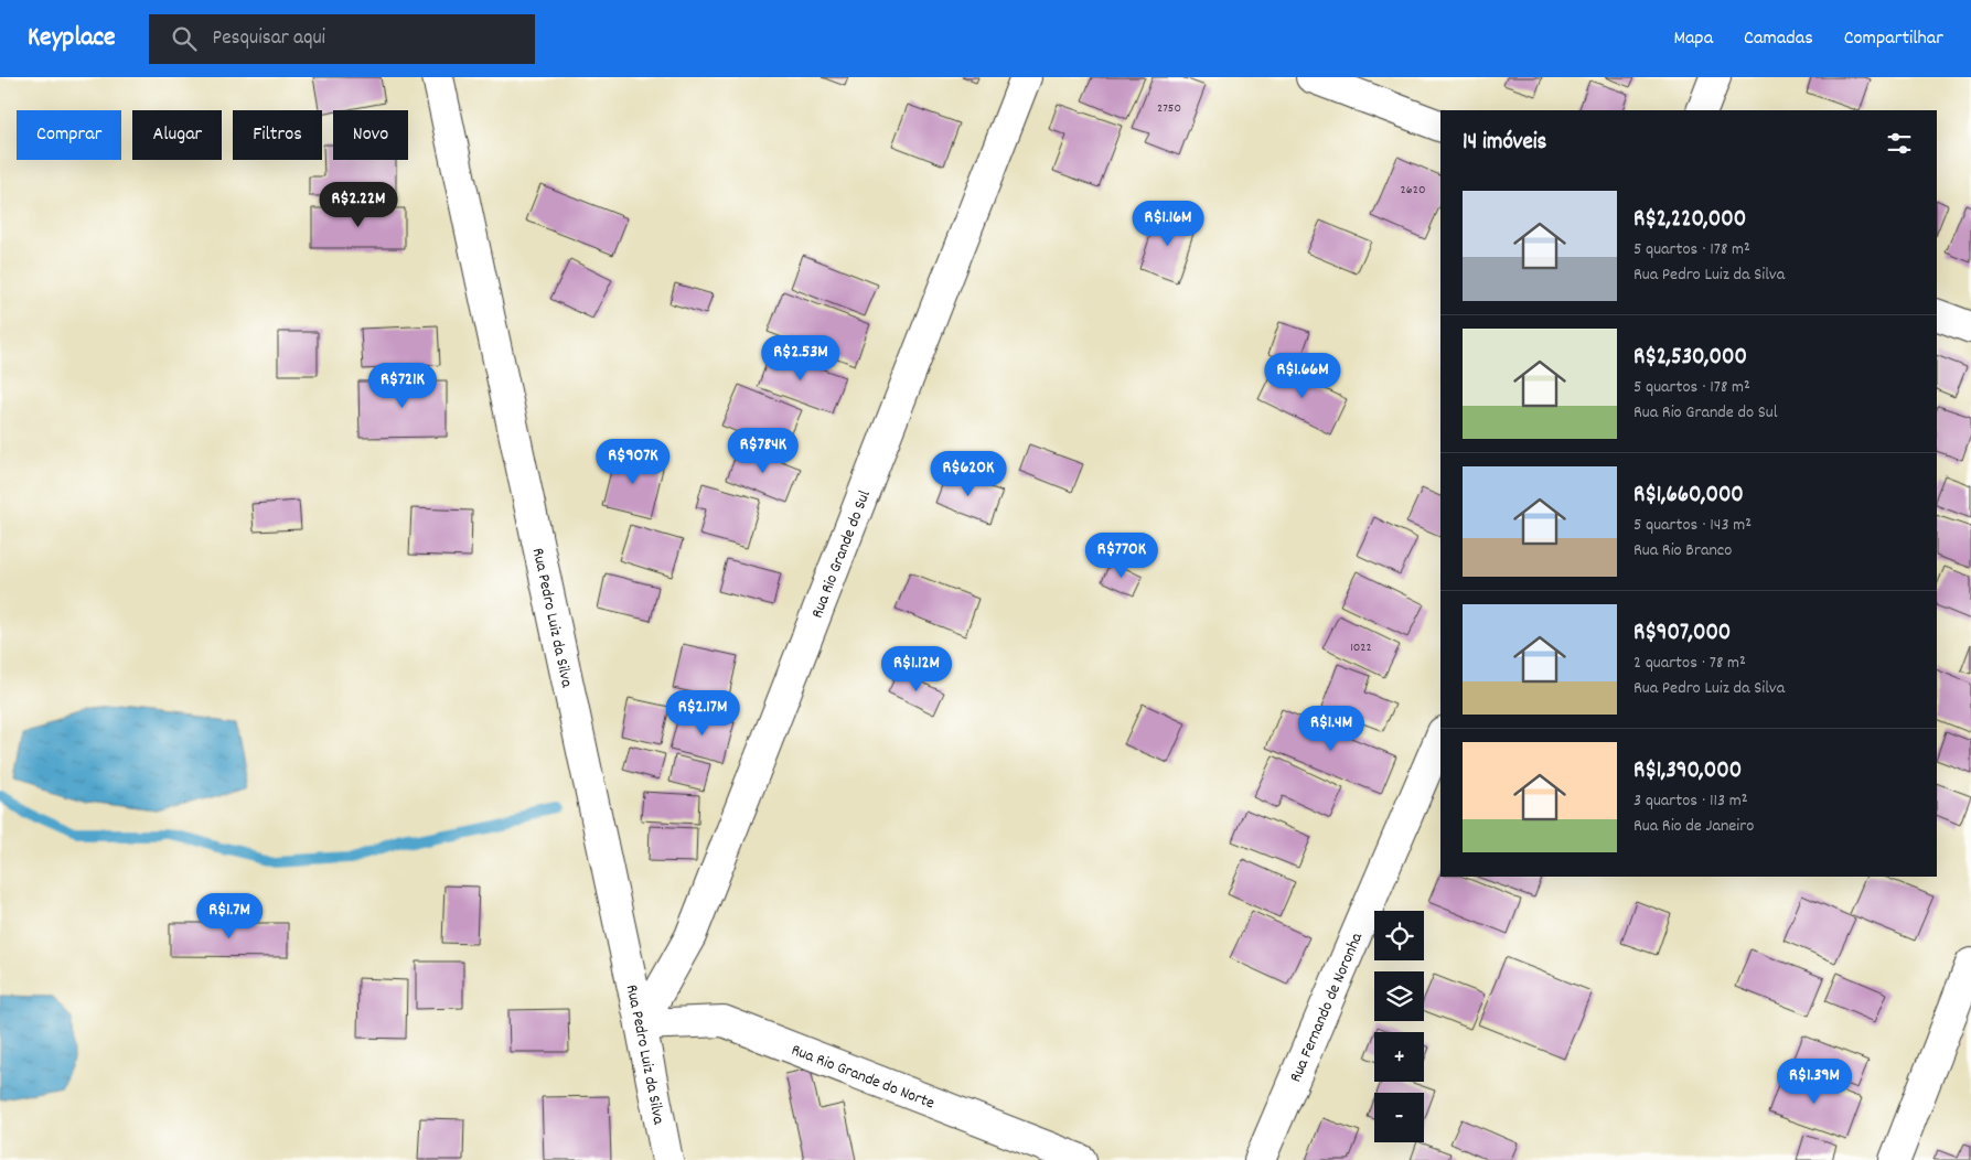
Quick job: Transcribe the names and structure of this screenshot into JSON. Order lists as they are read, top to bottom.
{
  "streets": {
    "street": [
      "Rua Rio Grande do Sul",
      "Rua Pedro Luiz da Silva",
      "Rua Fernando de Noronha",
      "Rua Rio Grande do Norte"
    ]
  },
  "crossings": [
    ["Rua Rio Grande do Sul", "Rua Pedro Luiz da Silva"],
    ["Rua Rio Grande do Sul", "Rua Rio Grande do Norte"],
    ["Rua Pedro Luiz da Silva", "Rua Rio Grande do Norte"]
  ],
  "house_numbers": ["2750", "2620", "1022"],
  "page": {
    "header": "Keyplace",
    "search": "Pesquisar aqui",
    "nav": ["Mapa", "Camadas", "Compartilhar"],
    "chip": [
      "Comprar",
      "Alugar",
      "Filtros",
      "Novo"
    ],
    "heading": "14 imóveis",
    "list": [
      {
        "name": "R$2,220,000",
        "note": "5 quartos · 178 m² · Rua Pedro Luiz da Silva"
      },
      {
        "name": "R$2,530,000",
        "note": "5 quartos · 178 m² · Rua Rio Grande do Sul"
      },
      {
        "name": "R$1,660,000",
        "note": "5 quartos · 143 m² · Rua Rio Branco"
      },
      {
        "name": "R$907,000",
        "note": "2 quartos · 78 m² · Rua Pedro Luiz da Silva"
      },
      {
        "name": "R$1,390,000",
        "note": "3 quartos · 113 m² · Rua Rio de Janeiro"
      }
    ],
    "price": [
      "R$2.22M",
      "R$1.16M",
      "R$2.53M",
      "R$1.66M",
      "R$721K",
      "R$784K",
      "R$907K",
      "R$620K",
      "R$770K",
      "R$1.12M",
      "R$2.17M",
      "R$1.4M",
      "R$1.7M",
      "R$1.39M"
    ],
    "map_buttons": ["+", "−"]
  }
}
